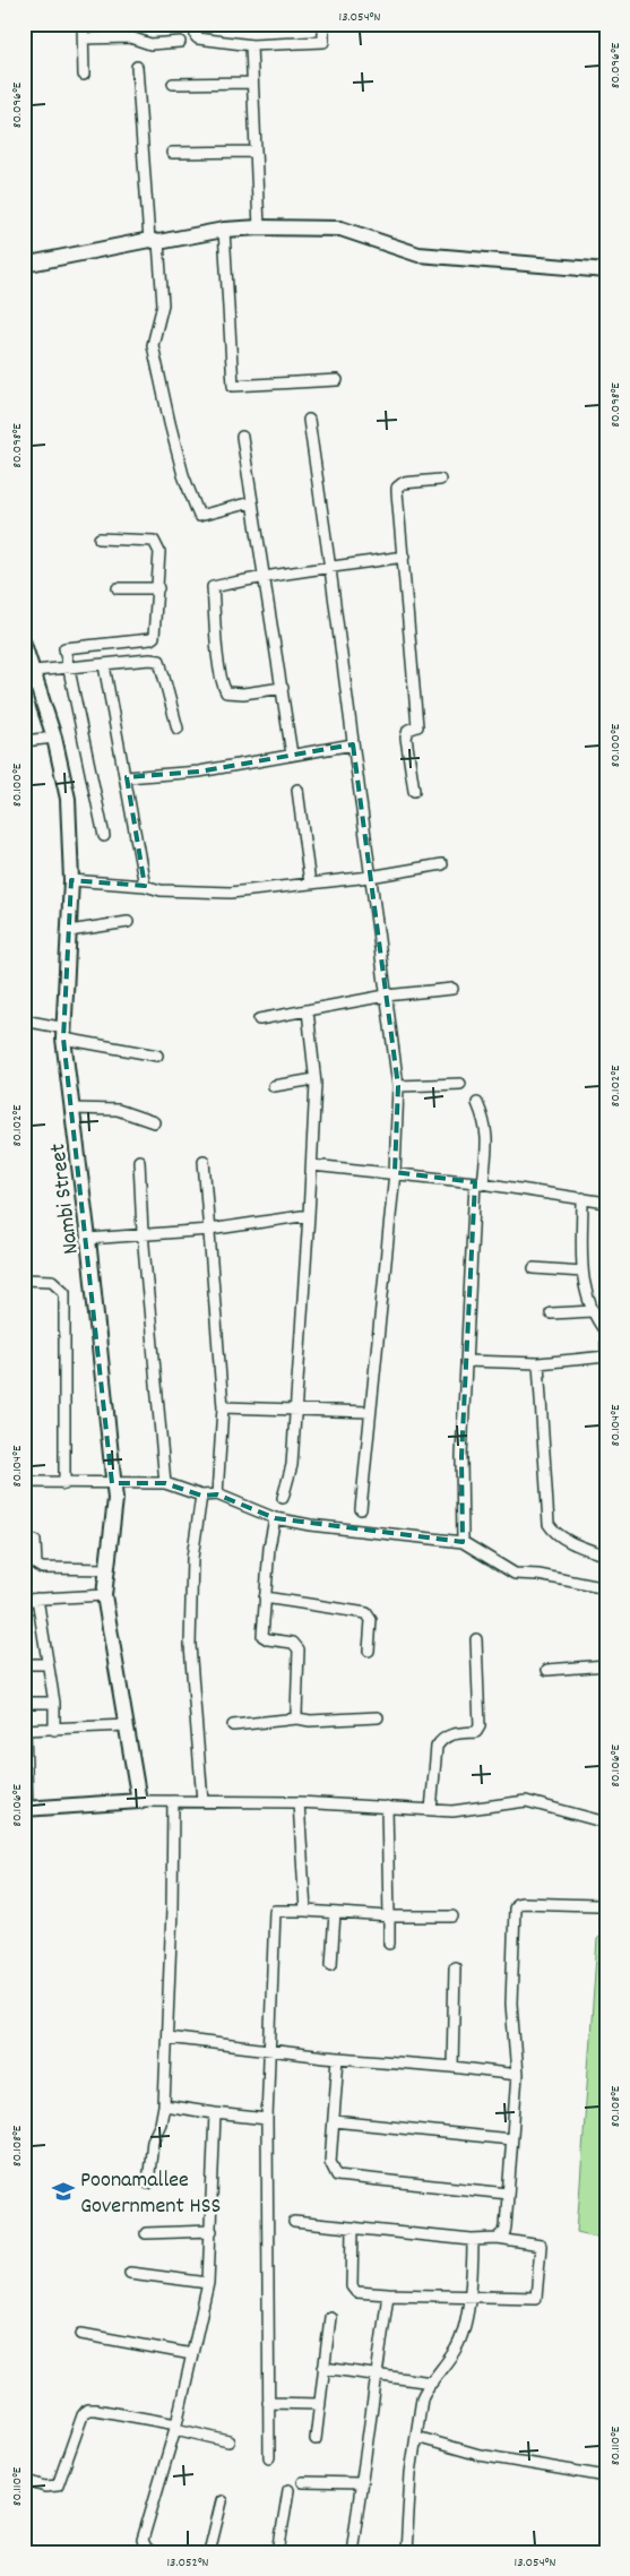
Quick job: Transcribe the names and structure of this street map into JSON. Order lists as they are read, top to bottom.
{
  "streets": {
    "street": ["Nambi Street"]
  },
  "places": {
    "school or university": ["Poonamallee Government HSS"]
  },
  "coordinates": [
    "13.054°N",
    "80.096°E",
    "80.098°E",
    "80.100°E",
    "80.102°E",
    "80.104°E",
    "80.106°E",
    "80.108°E",
    "80.110°E",
    "13.052°N"
  ]
}
